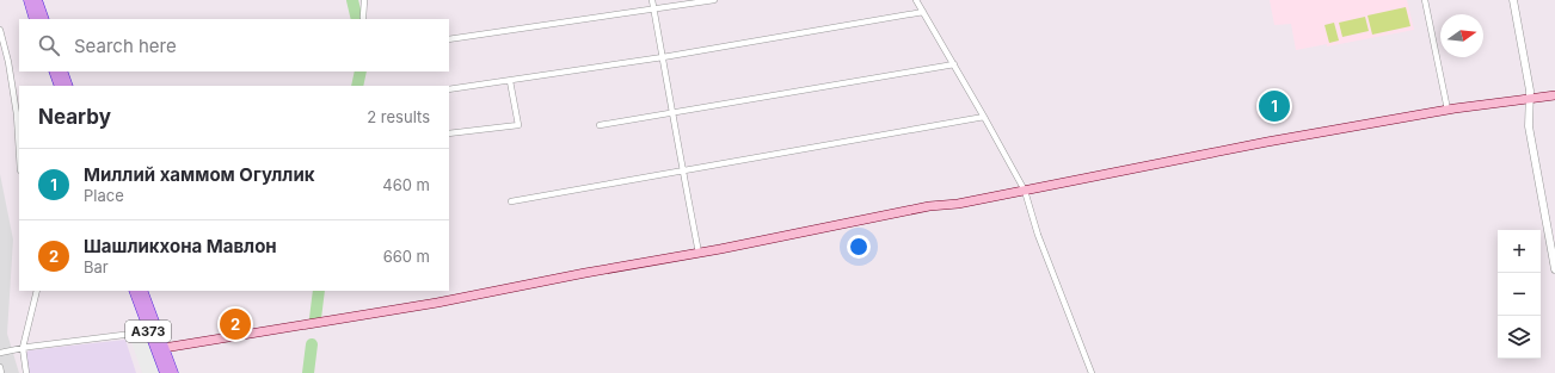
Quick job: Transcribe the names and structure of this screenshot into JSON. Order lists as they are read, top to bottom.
{
  "streets": {
    "highway": ["A373"]
  },
  "north": "right",
  "page": {
    "search": "Search here",
    "heading": ["Nearby", "2 results"],
    "pins": ["1", "2"],
    "list": [
      {
        "mark": "1",
        "name": "Миллий хаммом Огуллик",
        "note": "Place",
        "value": "460 m"
      },
      {
        "mark": "2",
        "name": "Шашликхона Мавлон",
        "note": "Bar",
        "value": "660 m"
      }
    ],
    "map_buttons": ["+", "−"]
  }
}
